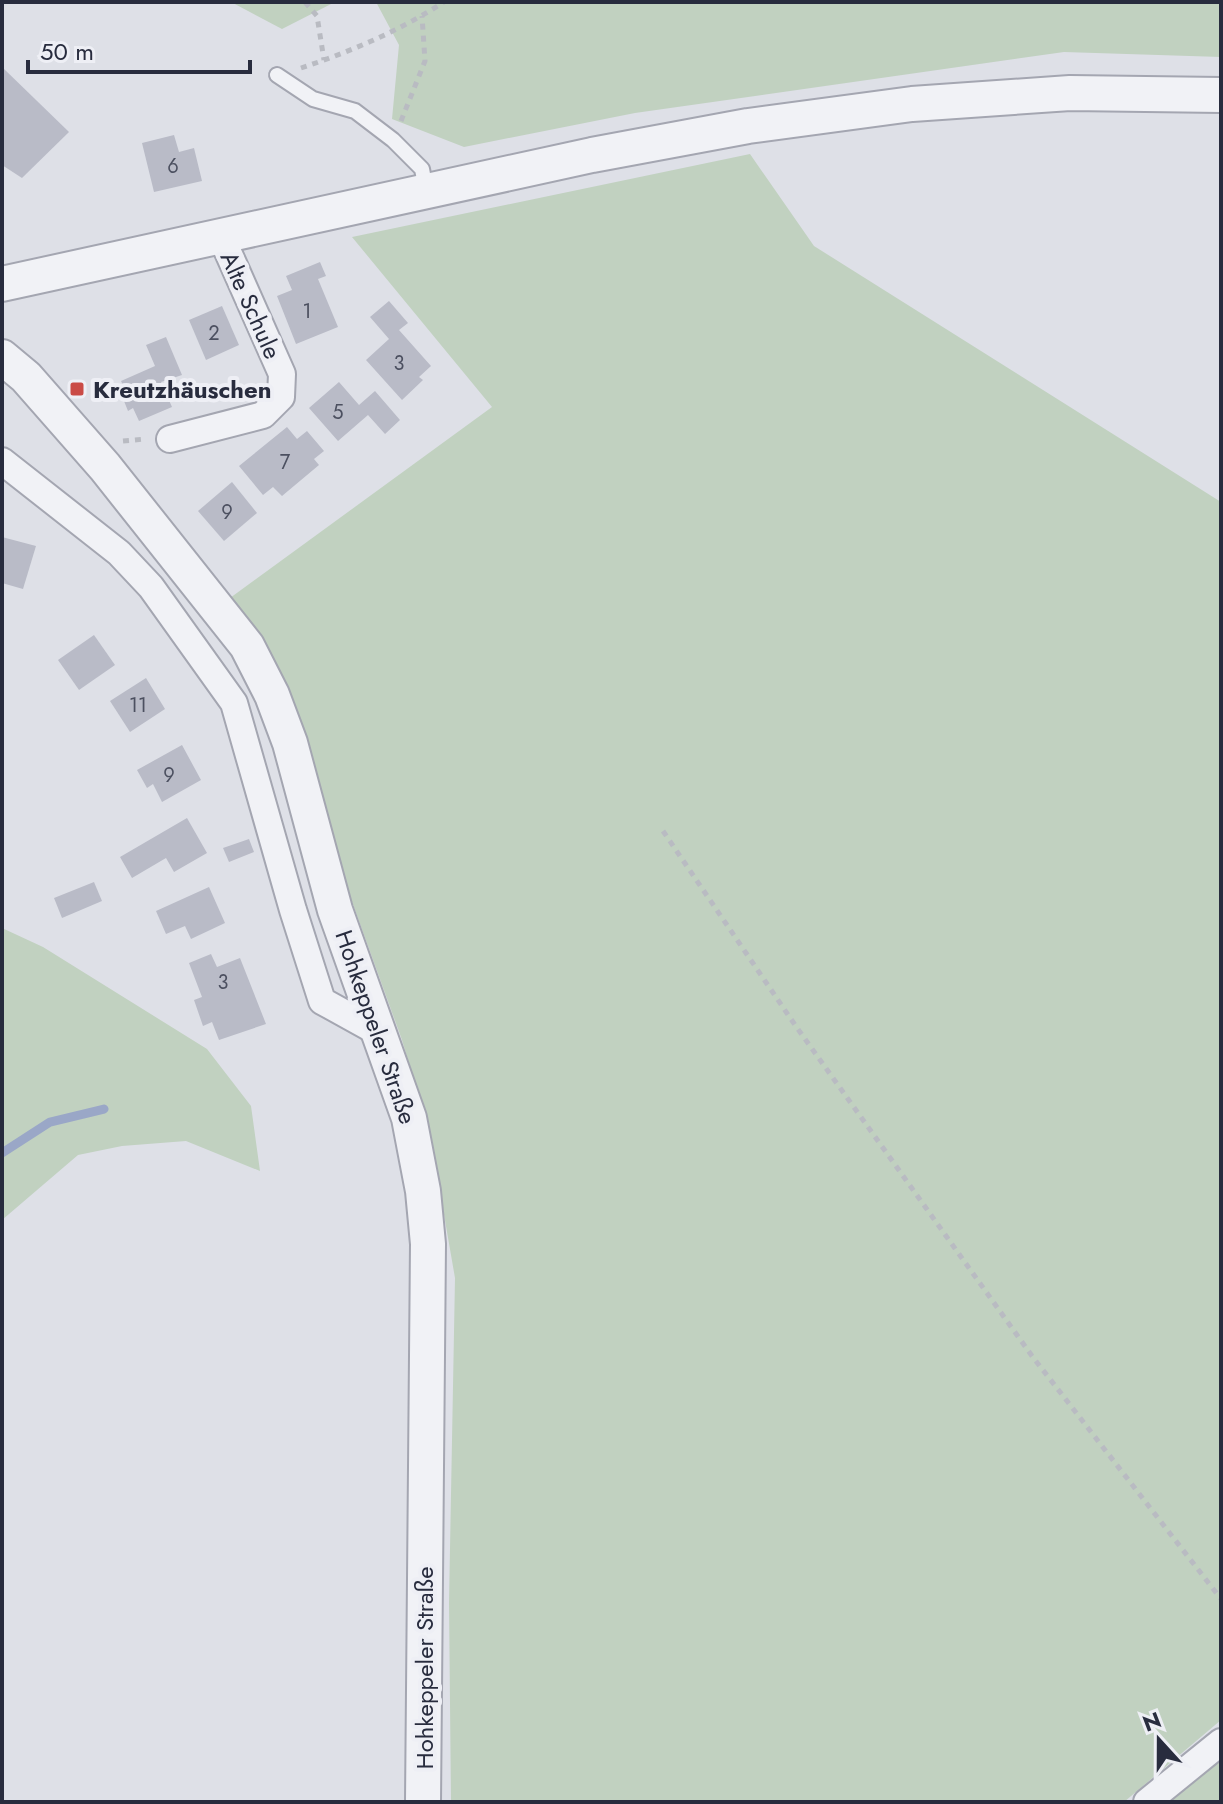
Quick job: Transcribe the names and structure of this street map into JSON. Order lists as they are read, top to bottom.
{
  "streets": {
    "street": ["Alte Schule", "Hohkeppeler Straße"]
  },
  "places": {
    "transit": ["Kreutzhäuschen"]
  },
  "house_numbers": [
    "6",
    "1",
    "2",
    "3",
    "5",
    "7",
    "9",
    "11",
    "9",
    "3"
  ],
  "scale_bar": "50 m",
  "north": "top"
}
